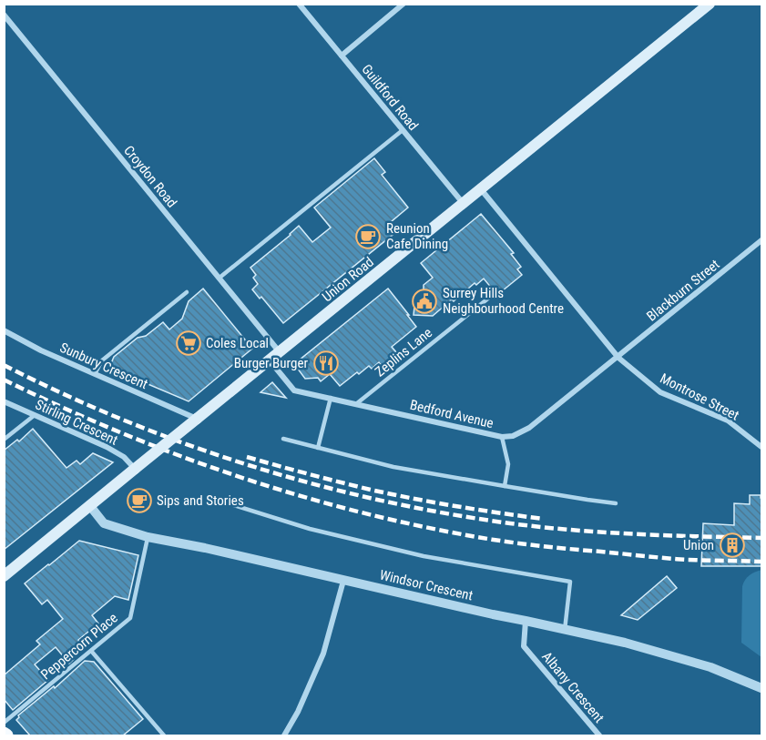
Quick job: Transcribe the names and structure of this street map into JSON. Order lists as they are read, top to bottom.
{
  "streets": {
    "main road": ["Union Road"],
    "street": [
      "Guildford Road",
      "Croydon Road",
      "Blackburn Street",
      "Sunbury Crescent",
      "Montrose Street",
      "Bedford Avenue",
      "Stirling Crescent",
      "Windsor Crescent",
      "Albany Crescent"
    ],
    "lane": ["Zeplins Lane", "Peppercorn Place"]
  },
  "crossings": [
    ["Guildford Road", "Union Road"],
    ["Croydon Road", "Union Road"],
    ["Union Road", "Sunbury Crescent"],
    ["Union Road", "Montrose Street"],
    ["Union Road", "Bedford Avenue"],
    ["Union Road", "Stirling Crescent"],
    ["Union Road", "Windsor Crescent"],
    ["Blackburn Street", "Montrose Street"],
    ["Blackburn Street", "Bedford Avenue"],
    ["Zeplins Lane", "Bedford Avenue"],
    ["Montrose Street", "Bedford Avenue"],
    ["Windsor Crescent", "Peppercorn Place"],
    ["Windsor Crescent", "Albany Crescent"]
  ],
  "places": {
    "cafe": ["Reunion Cafe Dining", "Sips and Stories"],
    "public building": ["Surrey Hills Neighbourhood Centre"],
    "supermarket": ["Coles Local"],
    "restaurant": ["Burger Burger"],
    "building": ["Union"]
  }
}
